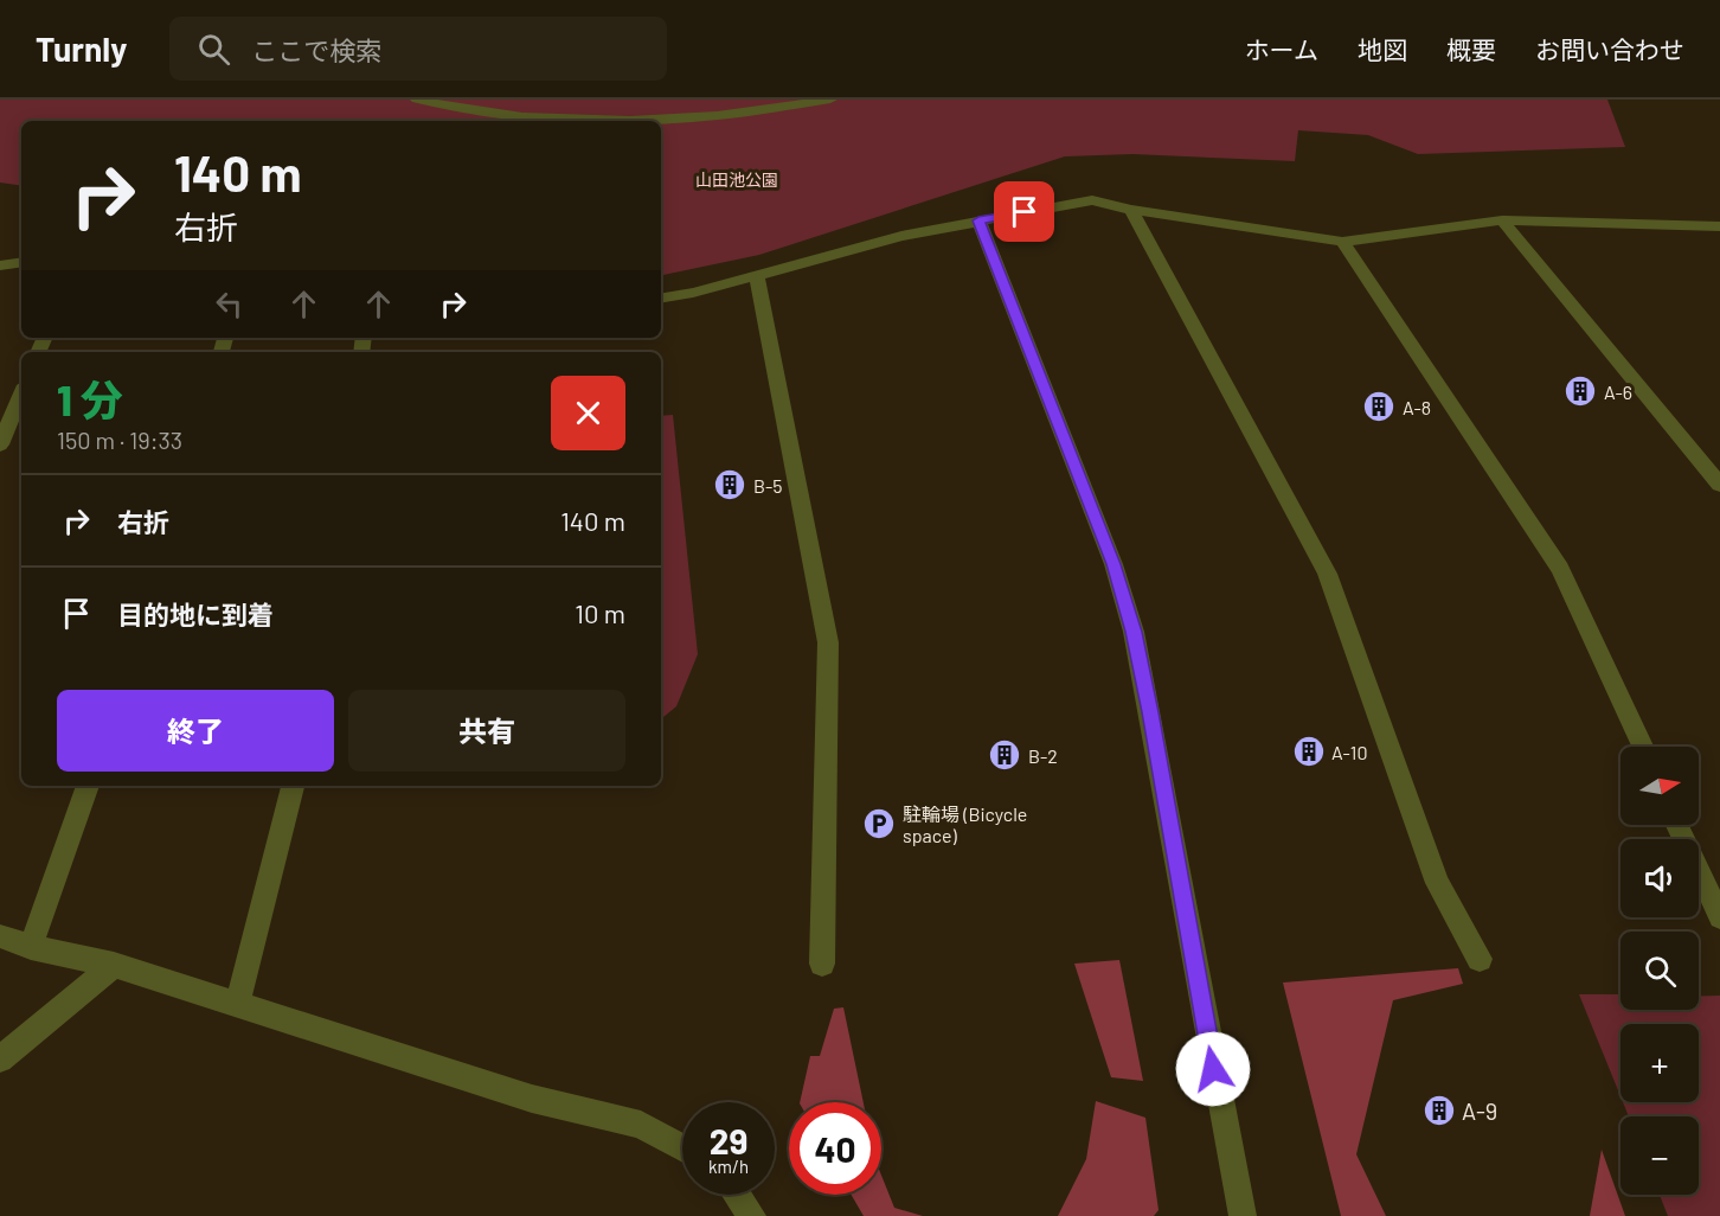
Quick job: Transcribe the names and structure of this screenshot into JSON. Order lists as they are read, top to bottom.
{
  "parks": ["山田池公園"],
  "places": {
    "building": [
      "A-6",
      "A-8",
      "B-5",
      "A-10",
      "B-2",
      "A-9"
    ],
    "parking": ["駐輪場 (Bicycle space)"]
  },
  "north": "right",
  "page": {
    "header": "Turnly",
    "search": "ここで検索",
    "nav": [
      "ホーム",
      "地図",
      "概要",
      "お問い合わせ"
    ],
    "turn": ["140 m", "右折"],
    "heading": ["1 分", "150 m · 19:33"],
    "list": [
      {
        "name": "右折",
        "value": "140 m"
      },
      {
        "name": "目的地に到着",
        "value": "10 m"
      }
    ],
    "buttons": ["終了", "共有"],
    "map_buttons": ["+", "−"],
    "speed": "29 km/h",
    "limit": "40"
  }
}
